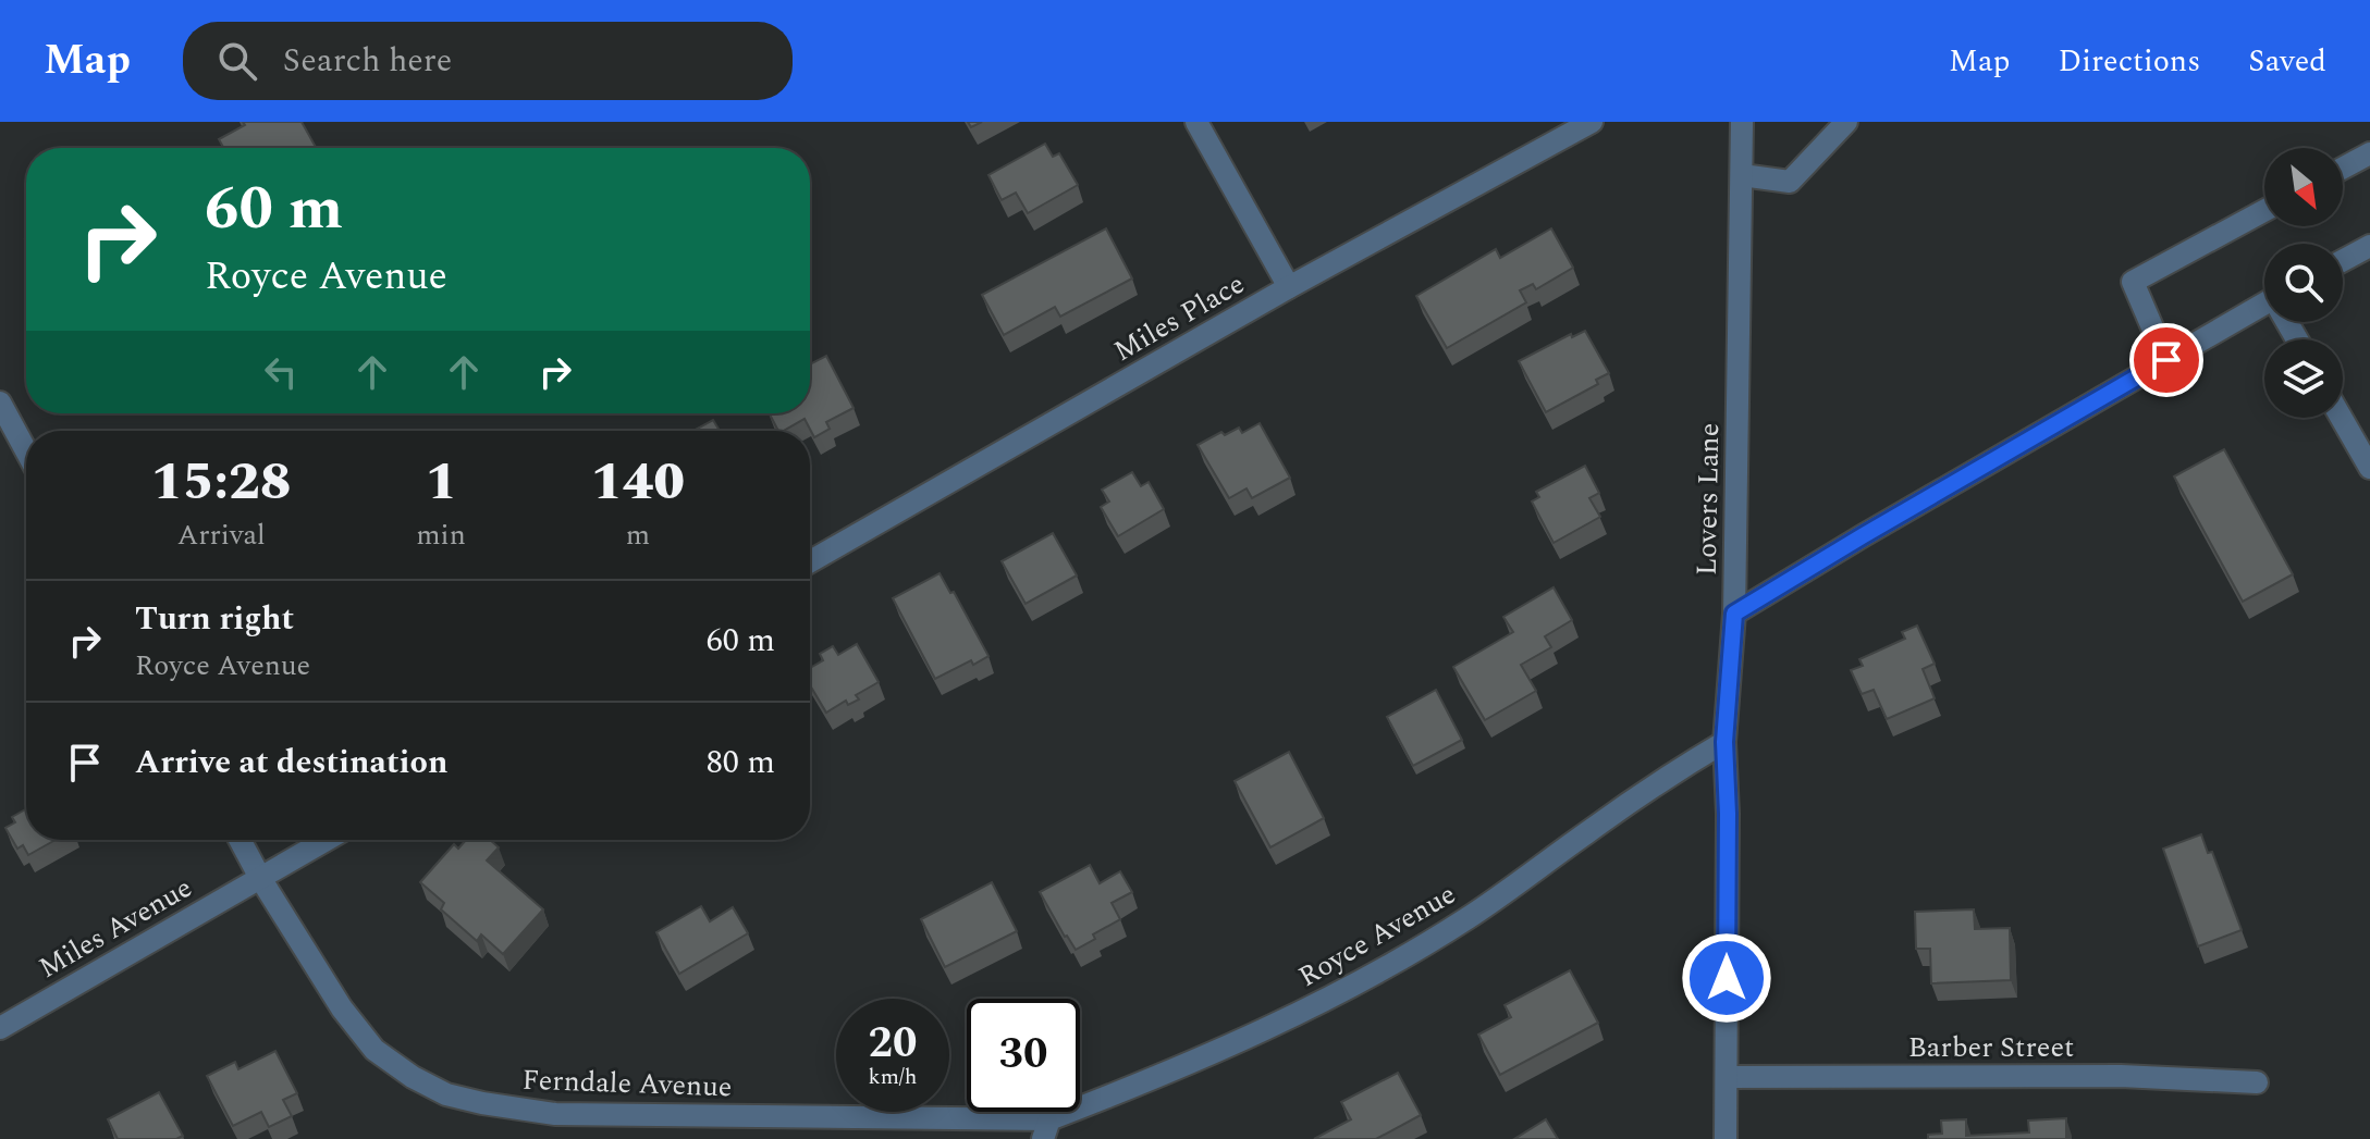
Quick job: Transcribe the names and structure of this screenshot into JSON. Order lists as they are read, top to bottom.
{
  "streets": {
    "street": [
      "Miles Place",
      "Lovers Lane",
      "Miles Avenue",
      "Royce Avenue",
      "Barber Street",
      "Ferndale Avenue"
    ]
  },
  "crossings": [
    ["Lovers Lane", "Royce Avenue"],
    ["Lovers Lane", "Barber Street"],
    ["Miles Avenue", "Ferndale Avenue"],
    ["Royce Avenue", "Ferndale Avenue"]
  ],
  "north": "bottom right",
  "page": {
    "header": "Map",
    "search": "Search here",
    "nav": ["Map", "Directions", "Saved"],
    "turn": ["60 m", "Royce Avenue"],
    "eta": [
      "15:28",
      "Arrival",
      "1",
      "min",
      "140",
      "m"
    ],
    "list": [
      {
        "name": "Turn right",
        "note": "Royce Avenue",
        "value": "60 m"
      },
      {
        "name": "Arrive at destination",
        "value": "80 m"
      }
    ],
    "speed": "20 km/h",
    "limit": "30"
  }
}
